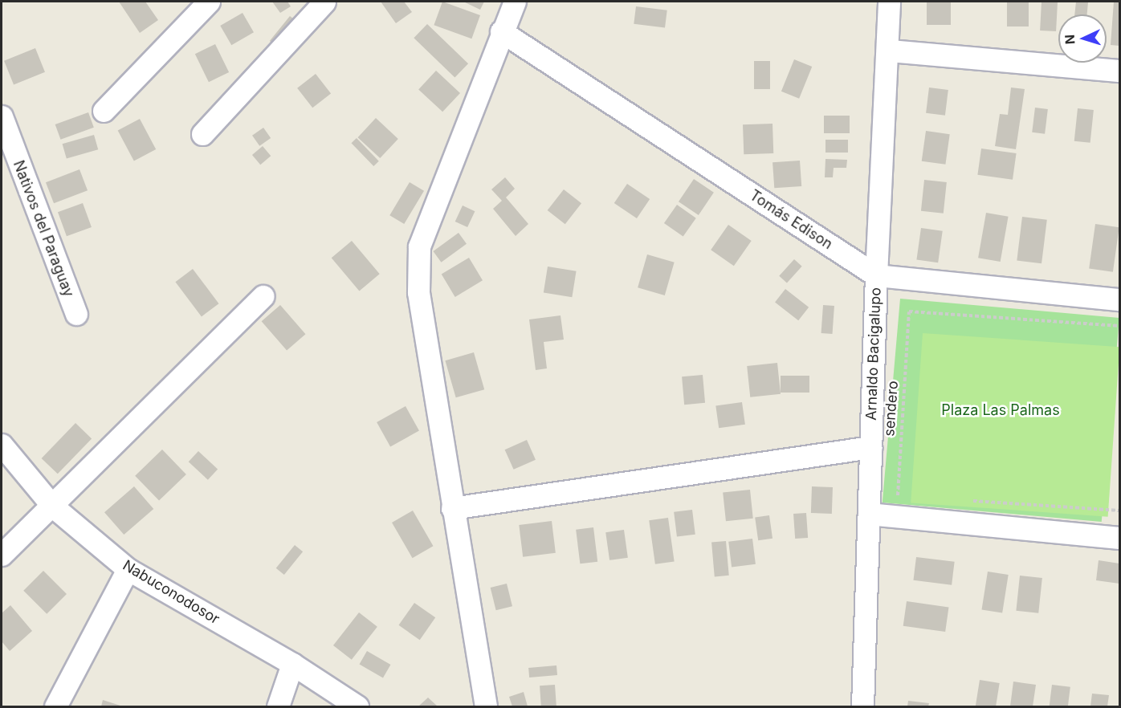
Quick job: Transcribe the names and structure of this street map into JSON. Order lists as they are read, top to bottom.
{
  "streets": {
    "street": [
      "Tomás Edison",
      "Nativos del Paraguay",
      "Arnaldo Bacigalupo",
      "Nabuconodosor"
    ],
    "path": ["sendero"]
  },
  "crossings": [
    ["Tomás Edison", "Arnaldo Bacigalupo"]
  ],
  "parks": ["Plaza Las Palmas"],
  "north": "left"
}
